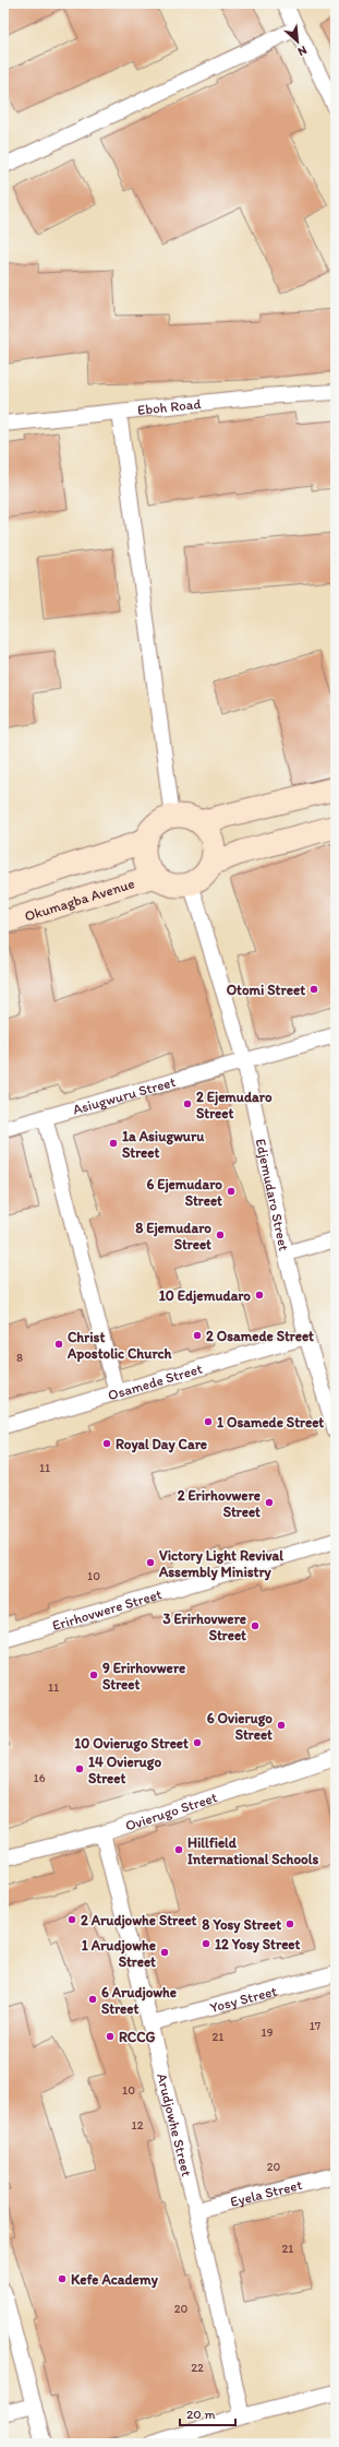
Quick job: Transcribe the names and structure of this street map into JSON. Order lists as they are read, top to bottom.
{
  "streets": {
    "main road": ["Okumagba Avenue"],
    "street": [
      "Eboh Road",
      "Asiugwuru Street",
      "Edjemudaro Street",
      "Osamede Street",
      "Erirhovwere Street",
      "Ovierugo Street",
      "Yosy Street",
      "Arudjowhe Street",
      "Eyela Street"
    ]
  },
  "crossings": [
    ["Okumagba Avenue", "Edjemudaro Street"],
    ["Asiugwuru Street", "Edjemudaro Street"],
    ["Edjemudaro Street", "Osamede Street"],
    ["Ovierugo Street", "Arudjowhe Street"],
    ["Yosy Street", "Arudjowhe Street"],
    ["Arudjowhe Street", "Eyela Street"]
  ],
  "places": [
    "Otomi Street",
    "2 Ejemudaro Street",
    "1a Asiugwuru Street",
    "6 Ejemudaro Street",
    "8 Ejemudaro Street",
    "10 Edjemudaro",
    "2 Osamede Street",
    "Christ Apostolic Church",
    "1 Osamede Street",
    "Royal Day Care",
    "2 Erirhovwere Street",
    "Victory Light Revival Assembly Ministry",
    "3 Erirhovwere Street",
    "9 Erirhovwere Street",
    "6 Ovierugo Street",
    "10 Ovierugo Street",
    "14 Ovierugo Street",
    "Hillfield International Schools",
    "2 Arudjowhe Street",
    "8 Yosy Street",
    "12 Yosy Street",
    "1 Arudjowhe Street",
    "6 Arudjowhe Street",
    "RCCG",
    "Kefe Academy"
  ],
  "house_numbers": [
    "8",
    "11",
    "10",
    "11",
    "16",
    "17",
    "19",
    "21",
    "10",
    "12",
    "20",
    "21",
    "20",
    "22"
  ],
  "scale_bar": "20 m",
  "north": "bottom right"
}
